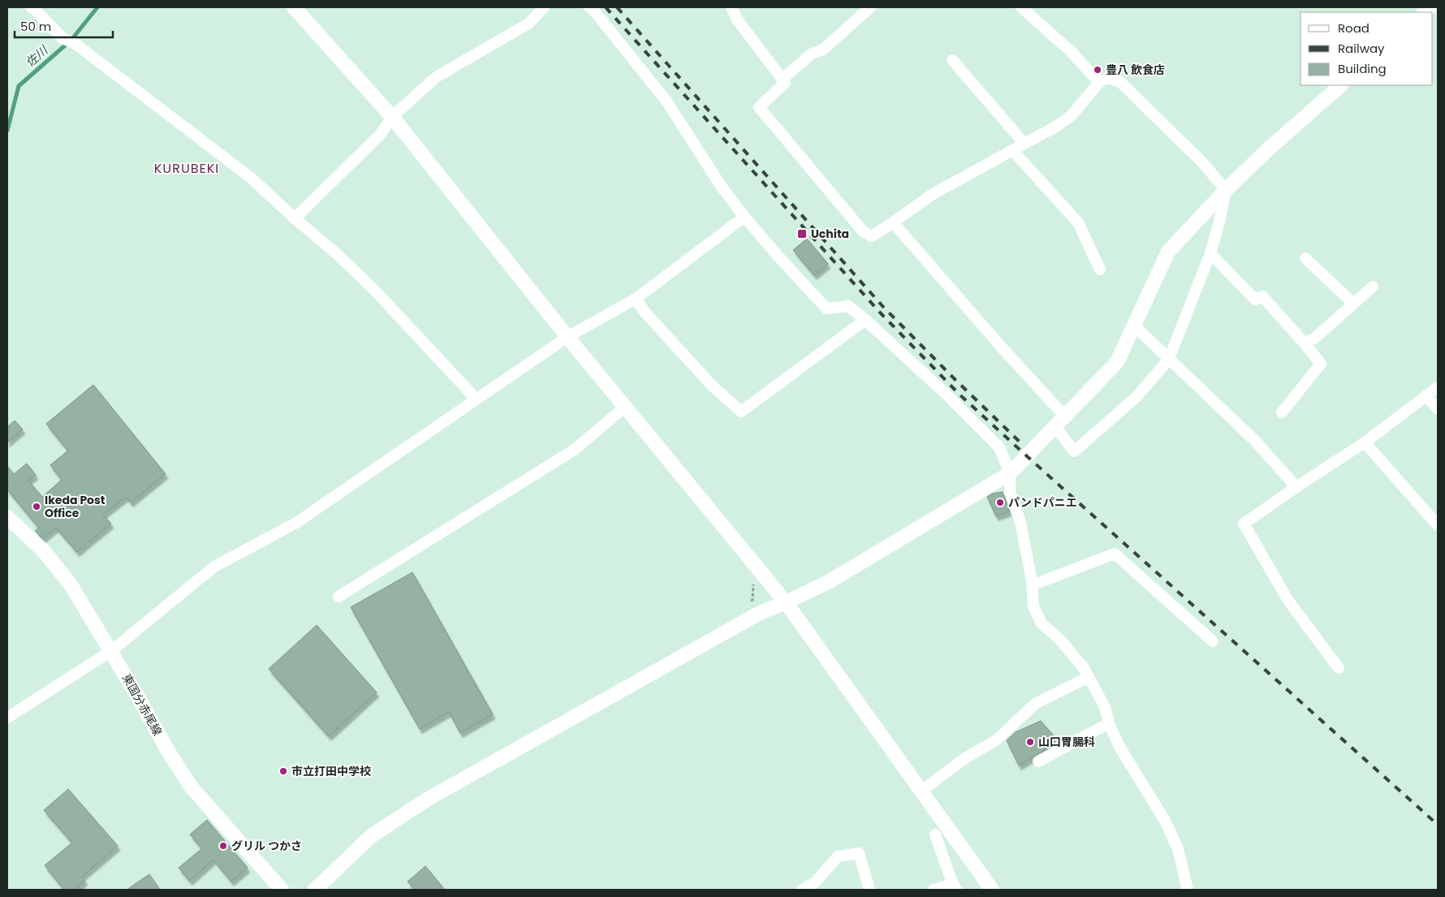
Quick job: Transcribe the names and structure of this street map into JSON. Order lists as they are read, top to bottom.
{
  "streets": {
    "street": ["東国分赤尾線"]
  },
  "districts": ["KURUBEKI"],
  "water": ["佐川"],
  "places": {
    "other": [
      "豊八 飲食店",
      "パンドパニエ",
      "Ikeda Post Office",
      "山口胃腸科",
      "市立打田中学校",
      "グリル つかさ"
    ],
    "transit": ["Uchita"]
  },
  "legend": ["Road", "Railway", "Building"],
  "scale_bar": "50 m"
}
